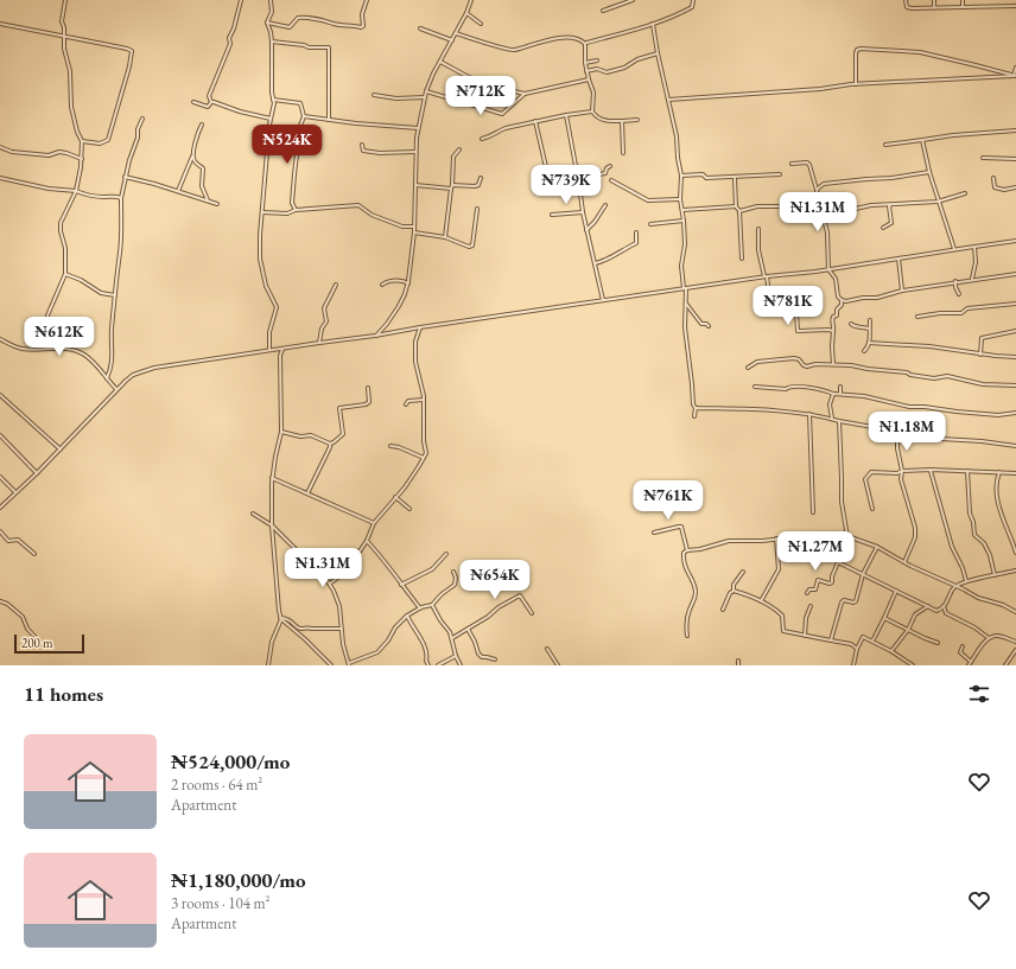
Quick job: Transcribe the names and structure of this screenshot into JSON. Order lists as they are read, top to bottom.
{
  "scale_bar": "200 m",
  "page": {
    "price": [
      "₦712K",
      "₦524K",
      "₦739K",
      "₦1.31M",
      "₦781K",
      "₦612K",
      "₦1.18M",
      "₦761K",
      "₦1.27M",
      "₦1.31M",
      "₦654K"
    ],
    "scale": "200 m",
    "heading": "11 homes",
    "list": [
      {
        "name": "₦524,000/mo",
        "note": "2 rooms · 64 m² · Apartment"
      },
      {
        "name": "₦1,180,000/mo",
        "note": "3 rooms · 104 m² · Apartment"
      }
    ]
  }
}
